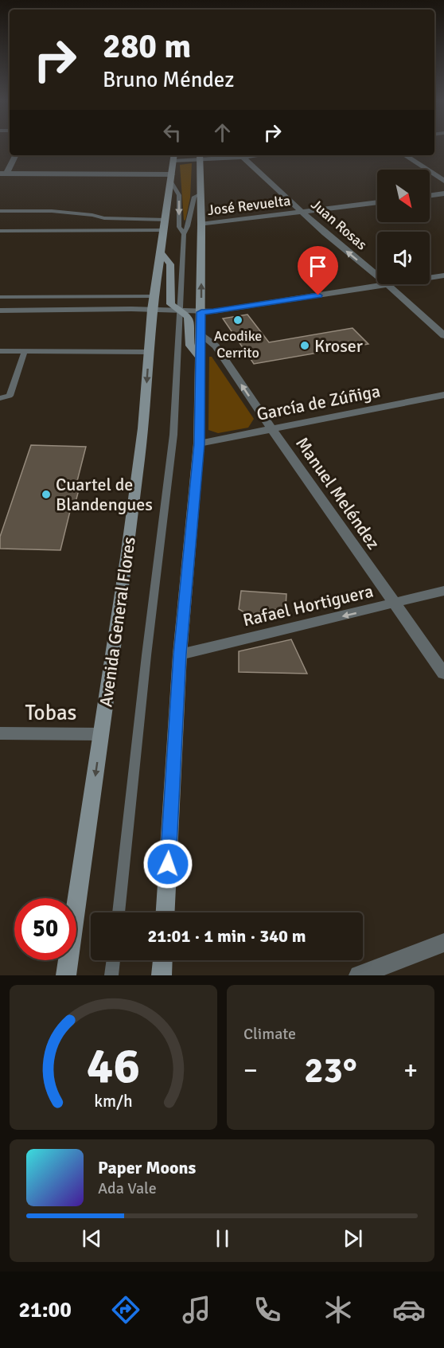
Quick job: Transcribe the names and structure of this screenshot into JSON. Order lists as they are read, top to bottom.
{
  "streets": {
    "main road": ["Avenida General Flores"],
    "street": [
      "José Revuelta",
      "Juan Rosas",
      "García de Zúñiga",
      "Manuel Meléndez",
      "Rafael Hortiguera",
      "Tobas"
    ]
  },
  "crossings": [
    ["José Revuelta", "Juan Rosas"],
    ["José Revuelta", "Avenida General Flores"],
    ["García de Zúñiga", "Manuel Meléndez"],
    ["García de Zúñiga", "Avenida General Flores"],
    ["Manuel Meléndez", "Rafael Hortiguera"],
    ["Manuel Meléndez", "Avenida General Flores"],
    ["Rafael Hortiguera", "Avenida General Flores"],
    ["Avenida General Flores", "Tobas"]
  ],
  "one_way": ["Juan Rosas", "Rafael Hortiguera"],
  "places": ["Acodike Cerrito", "Kroser", "Cuartel de Blandengues"],
  "north": "bottom right",
  "page": {
    "turn": ["280 m", "Bruno Méndez"],
    "limit": "50",
    "trip": "21:01 · 1 min · 340 m",
    "tile": "Climate",
    "heat": ["−", "23°", "+"],
    "song": ["Paper Moons", "Ada Vale"],
    "tabs": "21:00",
    "gauge": ["46", "km/h"]
  }
}
